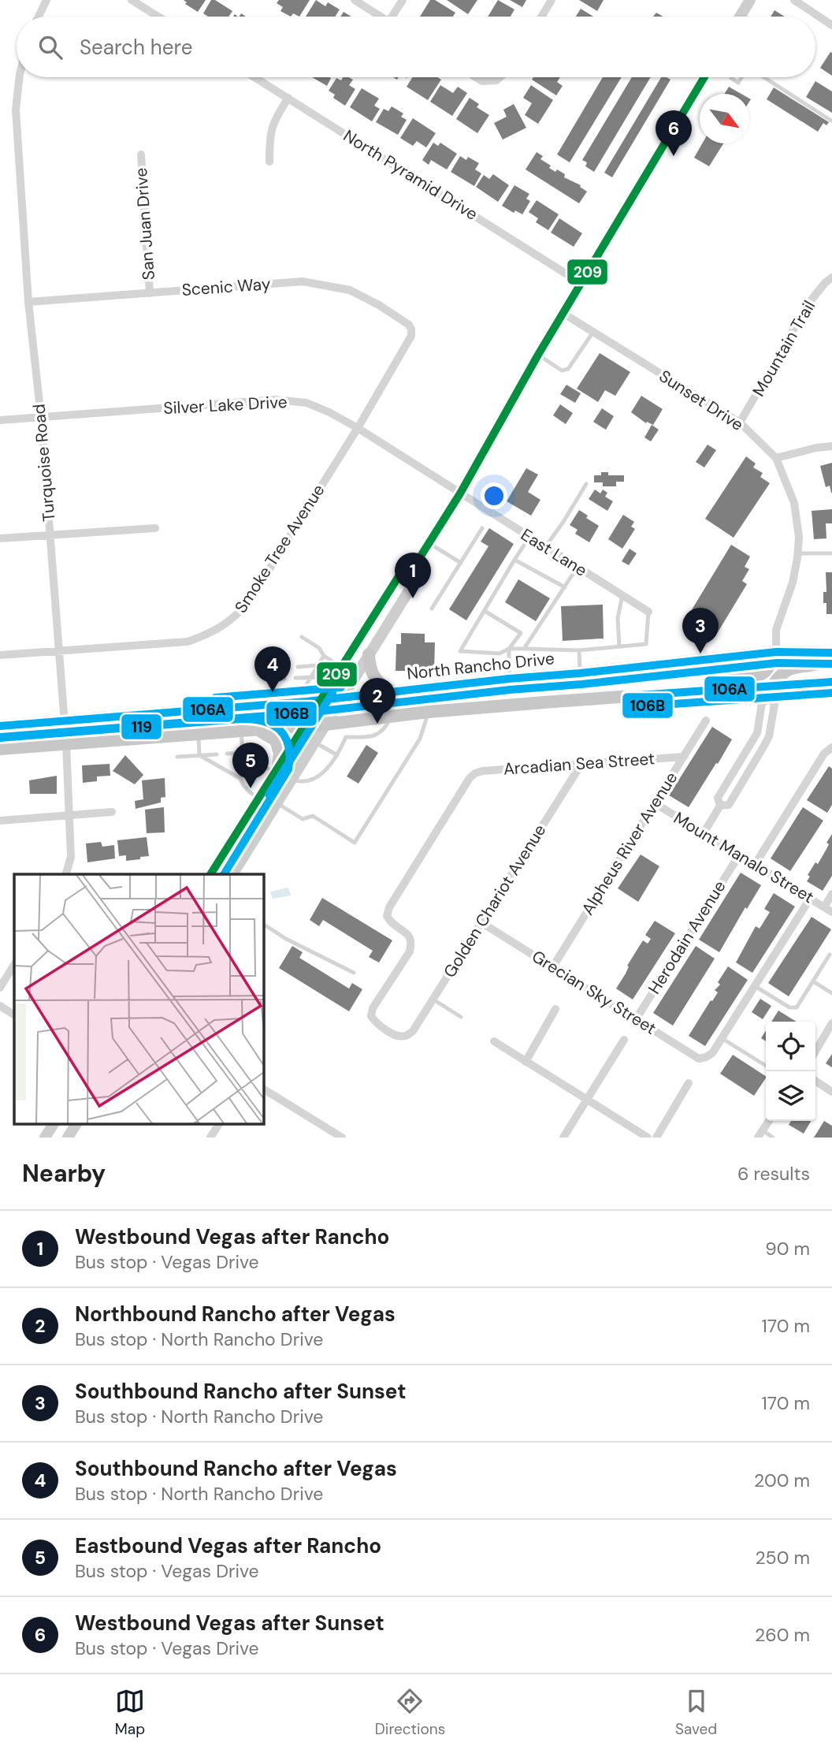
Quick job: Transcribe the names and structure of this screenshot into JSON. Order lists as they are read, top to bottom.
{
  "streets": {
    "main road": ["North Rancho Drive"],
    "street": [
      "North Pyramid Drive",
      "San Juan Drive",
      "Scenic Way",
      "Mountain Trail",
      "Sunset Drive",
      "Silver Lake Drive",
      "Turquoise Road",
      "Smoke Tree Avenue",
      "East Lane",
      "Arcadian Sea Street",
      "Alpheus River Avenue",
      "Mount Manalo Street",
      "Golden Chariot Avenue",
      "Herodain Avenue",
      "Grecian Sky Street"
    ]
  },
  "crossings": [
    ["San Juan Drive", "Scenic Way"],
    ["Scenic Way", "Turquoise Road"],
    ["Scenic Way", "Smoke Tree Avenue"],
    ["Mountain Trail", "Sunset Drive"],
    ["Sunset Drive", "North Rancho Drive"],
    ["Silver Lake Drive", "Turquoise Road"],
    ["Silver Lake Drive", "Smoke Tree Avenue"],
    ["Silver Lake Drive", "East Lane"],
    ["Turquoise Road", "Smoke Tree Avenue"],
    ["Turquoise Road", "North Rancho Drive"],
    ["Arcadian Sea Street", "Alpheus River Avenue"],
    ["Arcadian Sea Street", "Golden Chariot Avenue"],
    ["Alpheus River Avenue", "Mount Manalo Street"],
    ["Alpheus River Avenue", "Grecian Sky Street"],
    ["Mount Manalo Street", "Herodain Avenue"],
    ["Golden Chariot Avenue", "Grecian Sky Street"],
    ["Herodain Avenue", "Grecian Sky Street"]
  ],
  "lines": [
    "transit line 209",
    "transit line 106A",
    "transit line 106B",
    "transit line 119"
  ],
  "north": "bottom right",
  "page": {
    "search": "Search here",
    "pins": [
      "6",
      "1",
      "3",
      "4",
      "2",
      "5"
    ],
    "heading": ["Nearby", "6 results"],
    "list": [
      {
        "mark": "1",
        "name": "Westbound Vegas after Rancho",
        "note": "Bus stop · Vegas Drive",
        "value": "90 m"
      },
      {
        "mark": "2",
        "name": "Northbound Rancho after Vegas",
        "note": "Bus stop · North Rancho Drive",
        "value": "170 m"
      },
      {
        "mark": "3",
        "name": "Southbound Rancho after Sunset",
        "note": "Bus stop · North Rancho Drive",
        "value": "170 m"
      },
      {
        "mark": "4",
        "name": "Southbound Rancho after Vegas",
        "note": "Bus stop · North Rancho Drive",
        "value": "200 m"
      },
      {
        "mark": "5",
        "name": "Eastbound Vegas after Rancho",
        "note": "Bus stop · Vegas Drive",
        "value": "250 m"
      },
      {
        "mark": "6",
        "name": "Westbound Vegas after Sunset",
        "note": "Bus stop · Vegas Drive",
        "value": "260 m"
      }
    ],
    "nav": ["Map", "Directions", "Saved"]
  }
}
